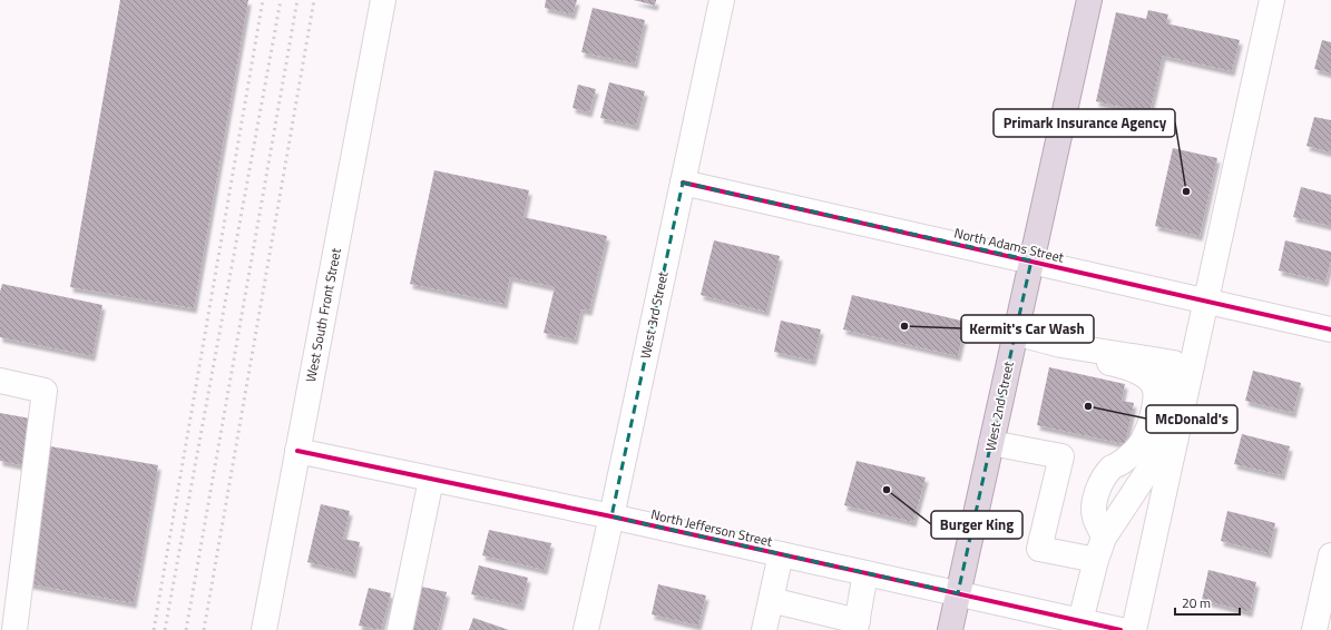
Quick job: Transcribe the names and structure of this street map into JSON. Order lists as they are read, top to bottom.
{
  "streets": {
    "highway": ["West 2nd Street"],
    "street": [
      "North Adams Street",
      "West South Front Street",
      "West 3rd Street",
      "North Jefferson Street"
    ]
  },
  "crossings": [
    ["North Adams Street", "West 3rd Street"],
    ["North Adams Street", "West 2nd Street"],
    ["West South Front Street", "North Jefferson Street"],
    ["West 3rd Street", "North Jefferson Street"],
    ["West 2nd Street", "North Jefferson Street"]
  ],
  "places": [
    "Primark Insurance Agency",
    "Kermit's Car Wash",
    "McDonald's",
    "Burger King"
  ],
  "scale_bar": "20 m"
}
